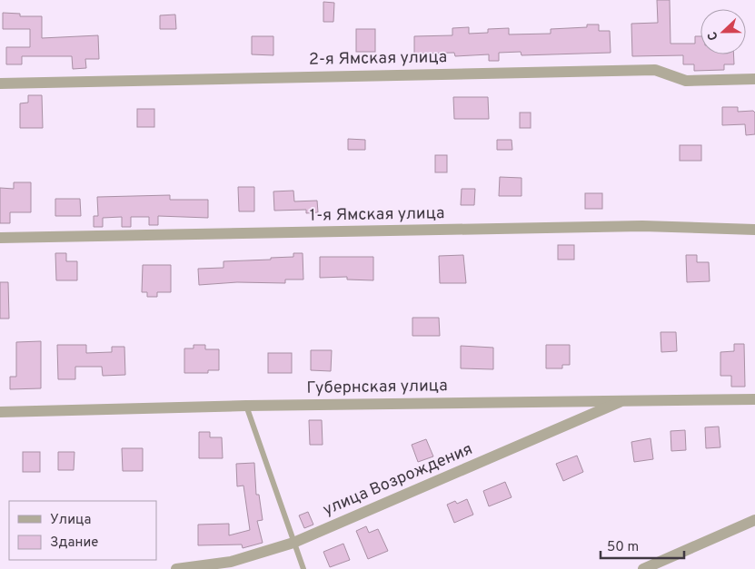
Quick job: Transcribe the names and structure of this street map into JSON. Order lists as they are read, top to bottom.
{
  "streets": {
    "street": [
      "2-я Ямская улица",
      "1-я Ямская улица",
      "Губернская улица",
      "улица Возрождения"
    ]
  },
  "crossings": [
    ["Губернская улица", "улица Возрождения"]
  ],
  "legend": ["Улица", "Здание"],
  "scale_bar": "50 m",
  "north": "left"
}
